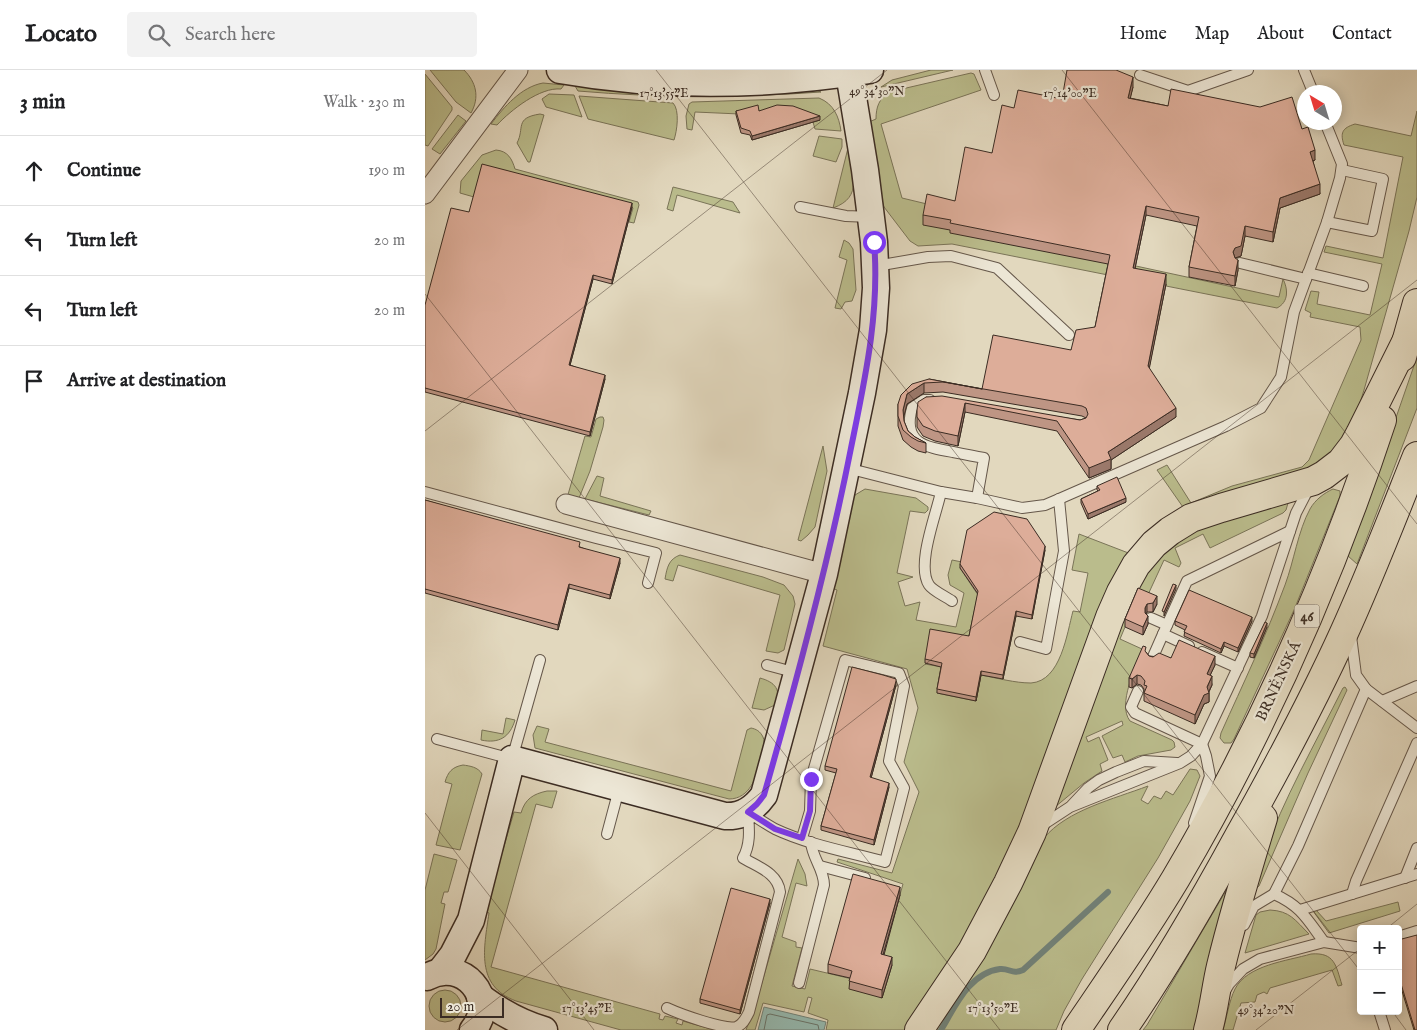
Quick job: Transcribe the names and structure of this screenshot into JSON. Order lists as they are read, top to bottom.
{
  "streets": {
    "main road": ["46", "BRNĚNSKÁ"]
  },
  "scale_bar": "20 m",
  "north": "top left",
  "page": {
    "header": "Locato",
    "search": "Search here",
    "nav": [
      "Home",
      "Map",
      "About",
      "Contact"
    ],
    "heading": ["3 min", "Walk · 230 m"],
    "list": [
      ["Continue", "190 m"],
      ["Turn left", "20 m"],
      ["Turn left", "20 m"],
      "Arrive at destination"
    ],
    "map_buttons": ["+", "−"],
    "scale": "20 m"
  },
  "coordinates": [
    "49°34'30\"N",
    "17°13'55\"E",
    "17°14'00\"E",
    "17°13'45\"E",
    "17°13'50\"E",
    "49°34'20\"N"
  ]
}
